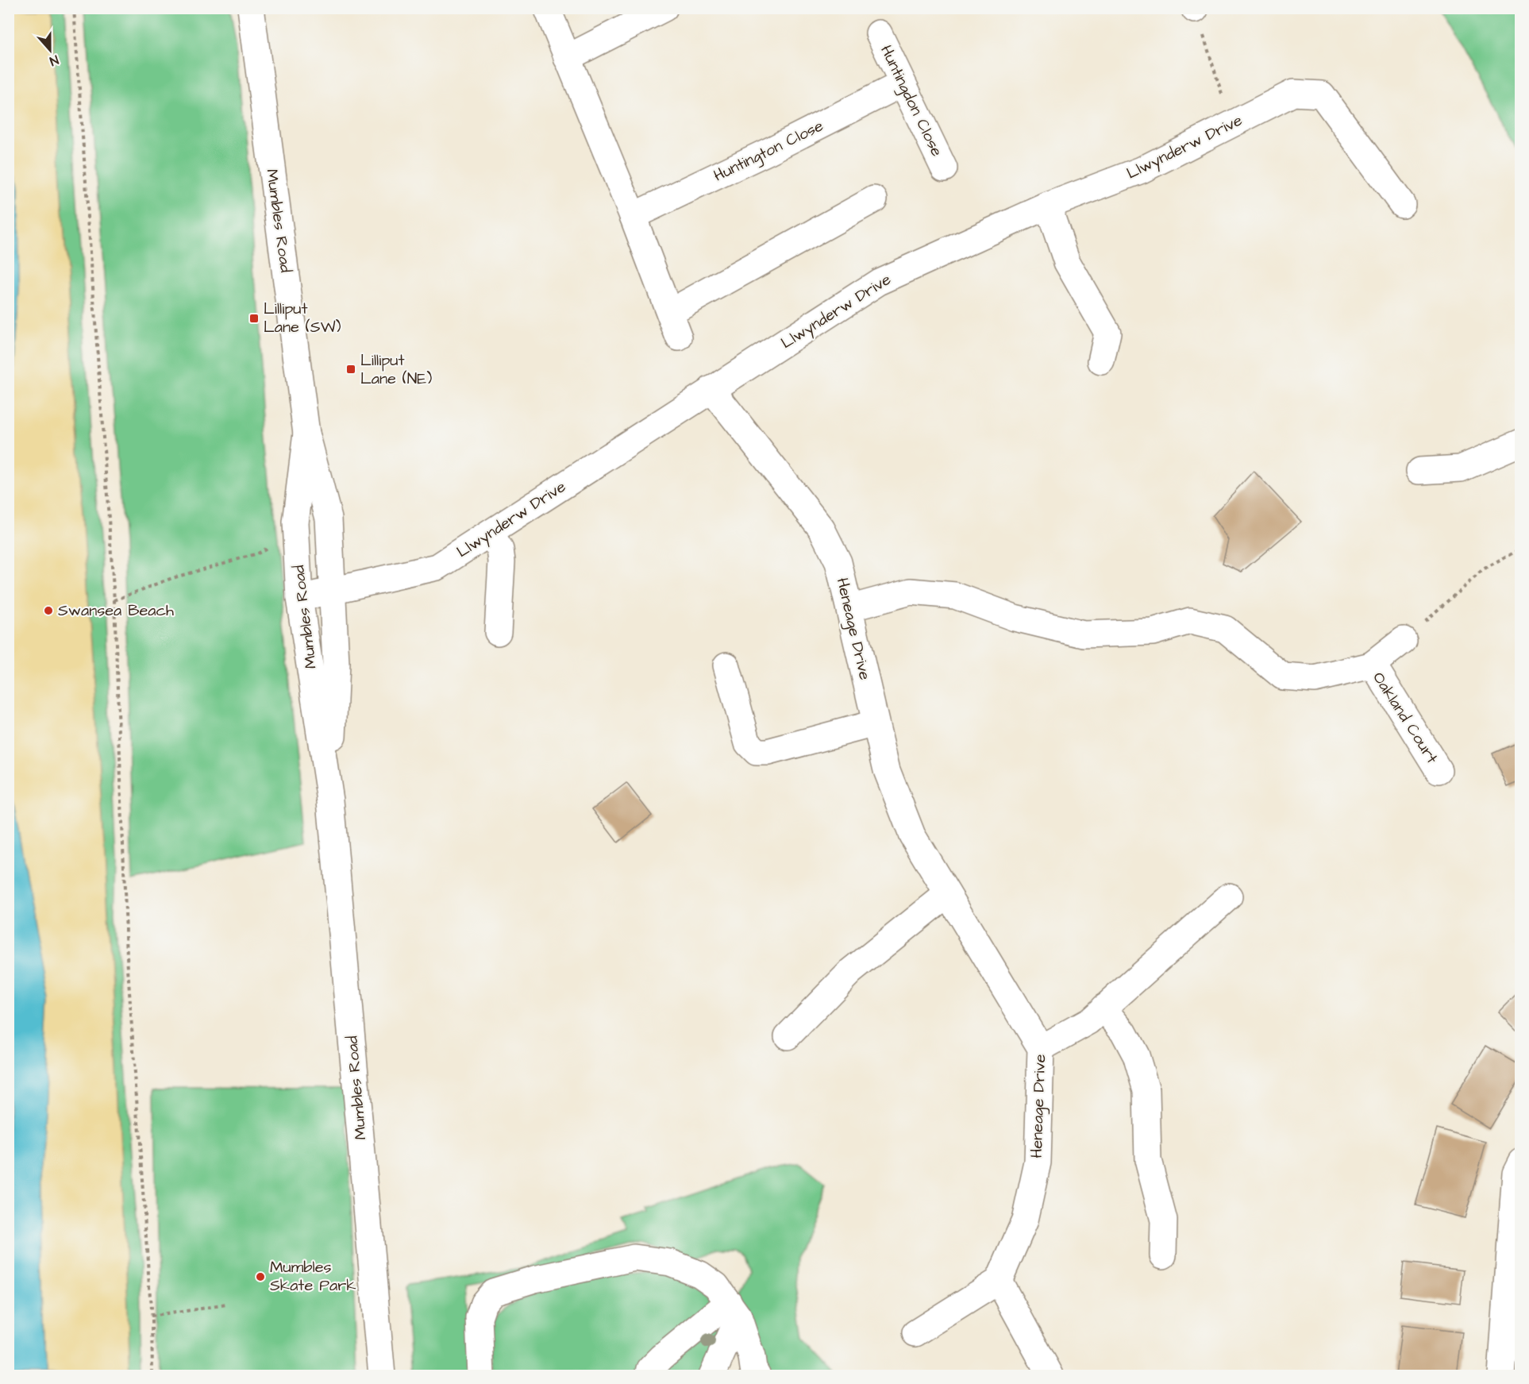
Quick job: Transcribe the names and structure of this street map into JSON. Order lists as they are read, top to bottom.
{
  "streets": {
    "street": [
      "Huntingdon Close",
      "Llwynderw Drive",
      "Huntington Close",
      "Mumbles Road",
      "Heneage Drive",
      "Oakland Court"
    ]
  },
  "crossings": [
    ["Huntingdon Close", "Huntington Close"],
    ["Llwynderw Drive", "Mumbles Road"],
    ["Llwynderw Drive", "Heneage Drive"],
    ["Heneage Drive", "Oakland Court"]
  ],
  "places": {
    "transit": ["Lilliput Lane (SW)", "Lilliput Lane (NE)"],
    "other": ["Swansea Beach", "Mumbles Skate Park"]
  },
  "north": "bottom"
}
